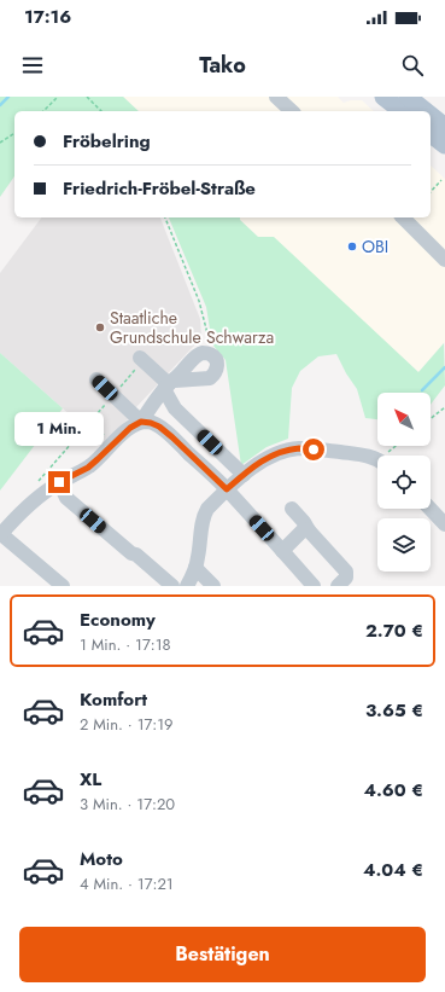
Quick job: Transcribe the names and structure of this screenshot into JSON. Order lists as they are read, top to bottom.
{
  "places": ["OBI", "Staatliche Grundschule Schwarza"],
  "north": "top left",
  "page": {
    "status": "17:16",
    "header": "Tako",
    "banner": ["Fröbelring", "Friedrich-Fröbel-Straße"],
    "bubble": "1 Min.",
    "list": [
      {
        "name": "Economy",
        "note": "1 Min. · 17:18",
        "value": "2.70 €"
      },
      {
        "name": "Komfort",
        "note": "2 Min. · 17:19",
        "value": "3.65 €"
      },
      {
        "name": "XL",
        "note": "3 Min. · 17:20",
        "value": "4.60 €"
      },
      {
        "name": "Moto",
        "note": "4 Min. · 17:21",
        "value": "4.04 €"
      }
    ],
    "buttons": "Bestätigen"
  }
}
